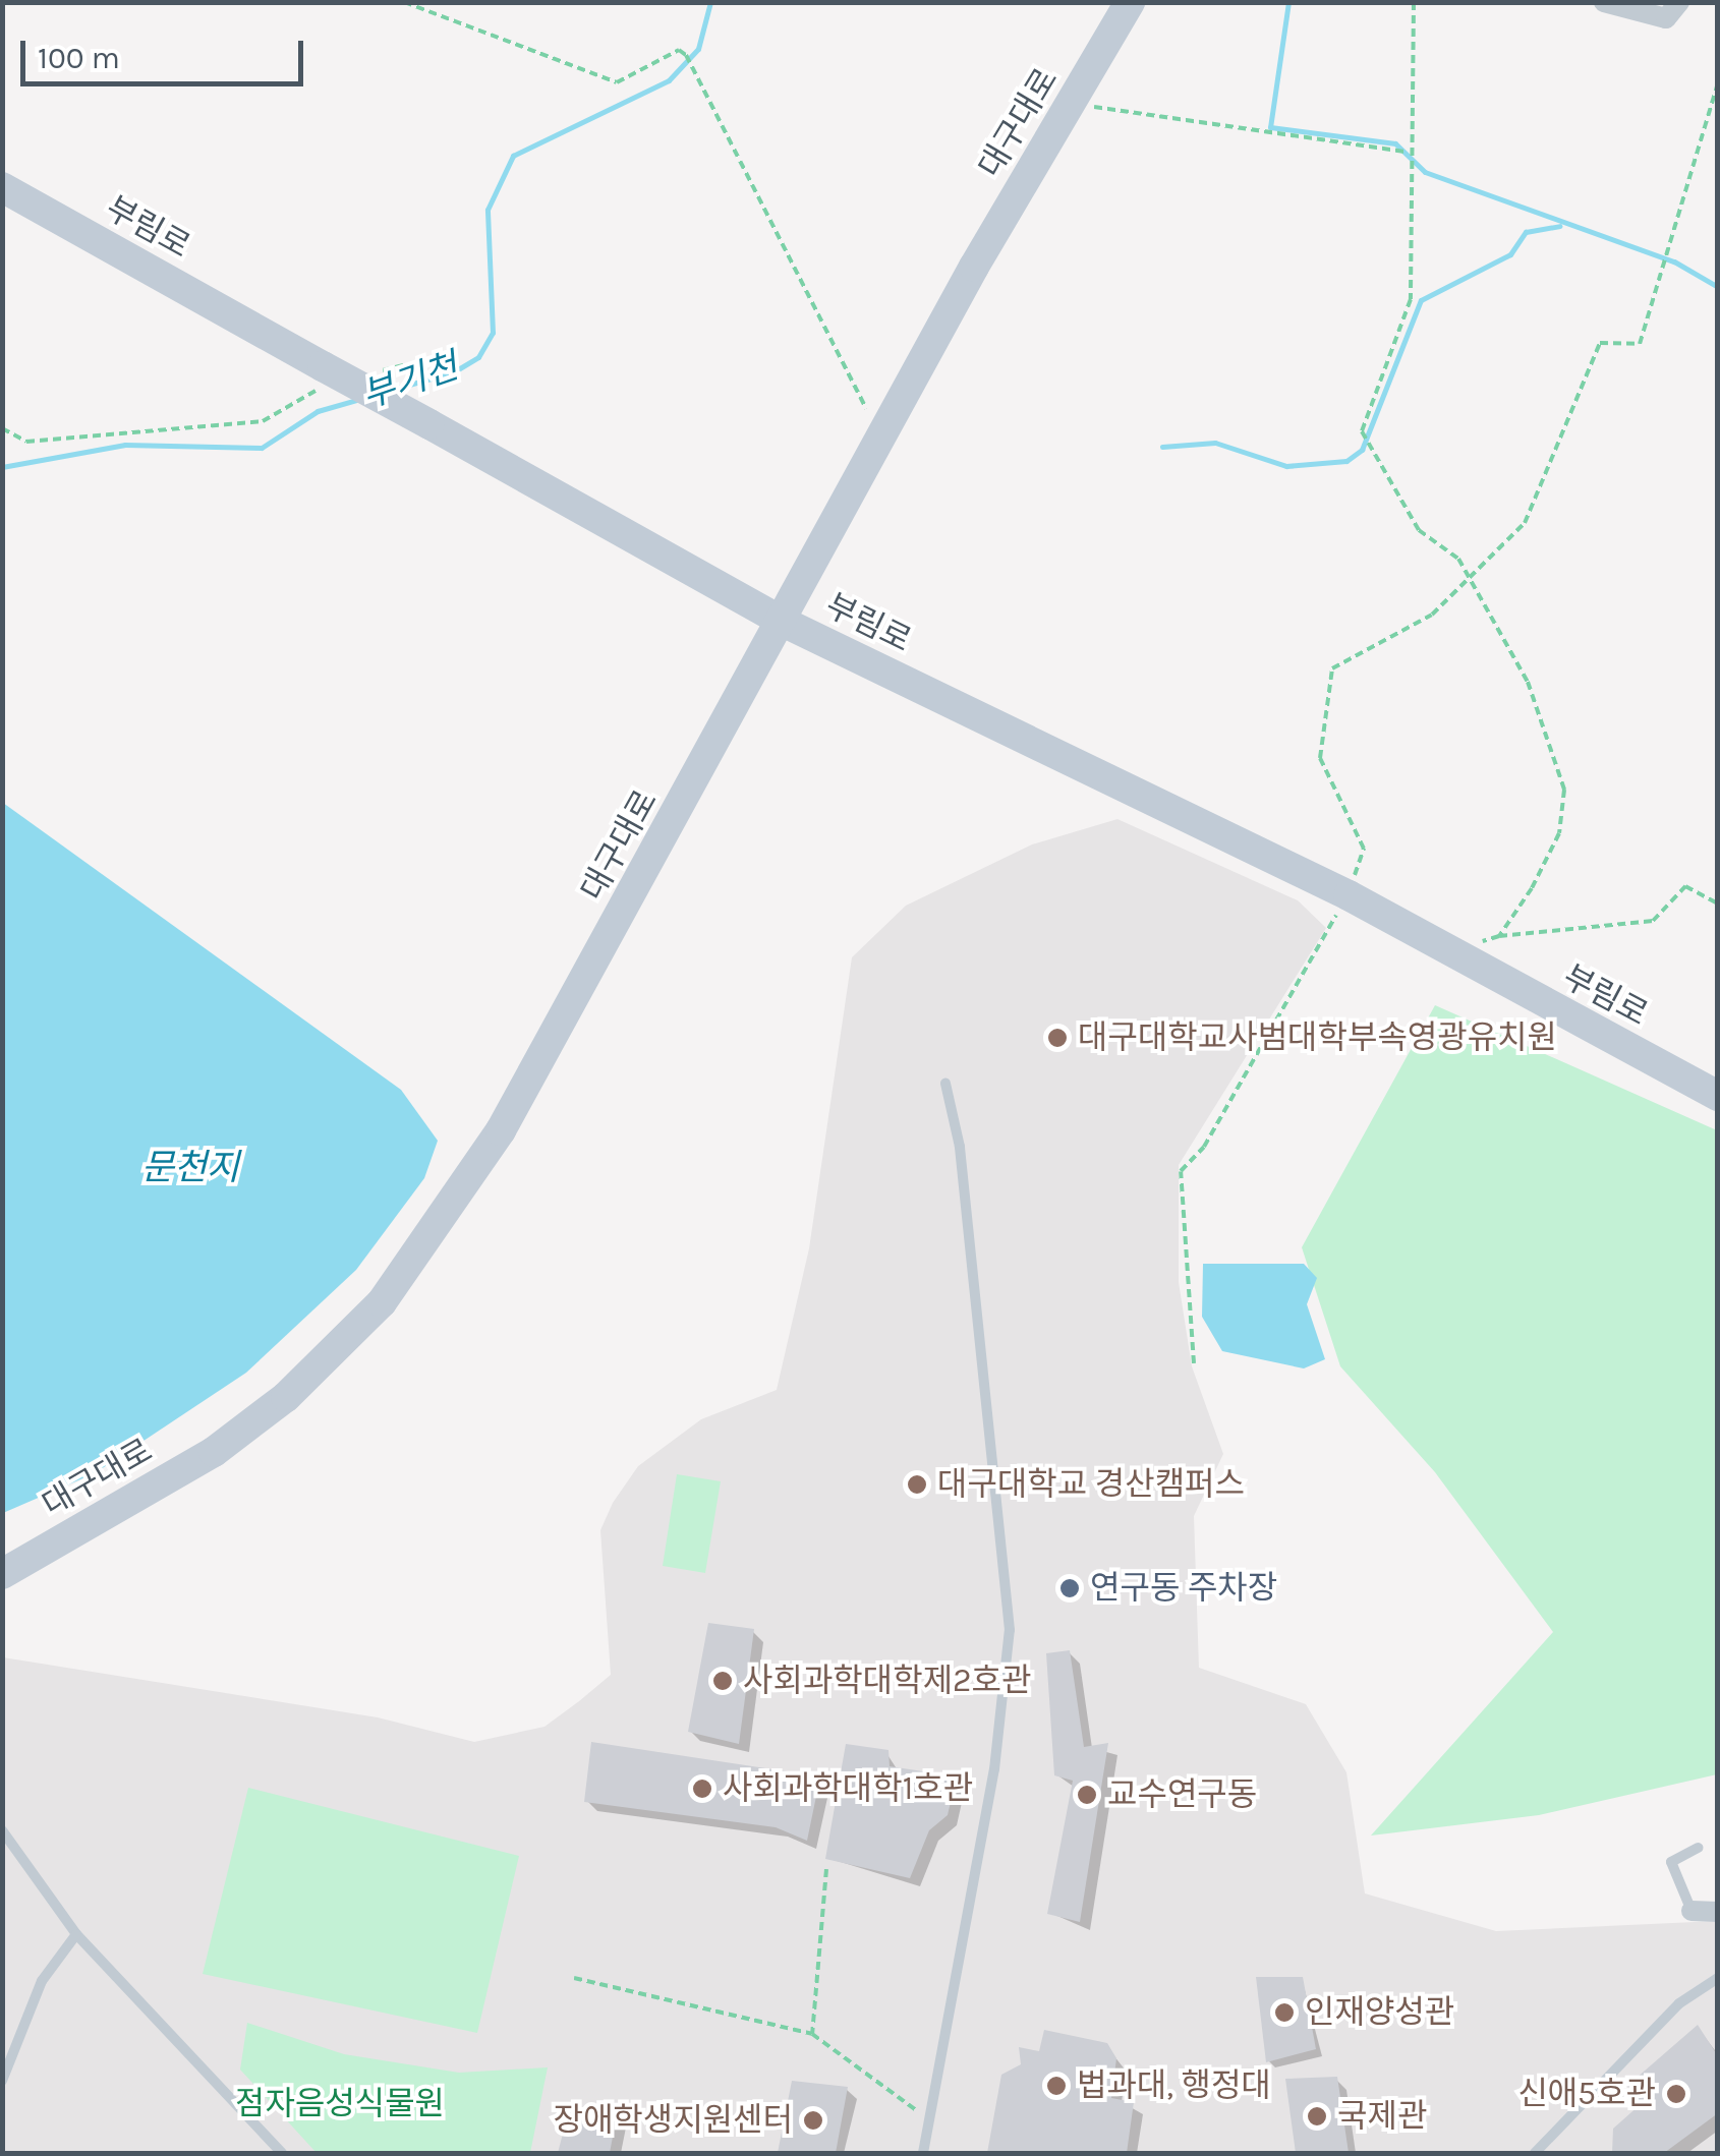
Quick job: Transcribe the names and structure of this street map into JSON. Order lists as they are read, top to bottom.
{
  "streets": {
    "street": ["대구대로", "부림로"]
  },
  "crossings": [
    ["대구대로", "부림로"]
  ],
  "water": ["부기천", "문천지"],
  "parks": ["점자음성식물원"],
  "places": [
    "대구대학교사범대학부속영광유치원",
    "대구대학교 경산캠퍼스",
    "연구동 주차장",
    "사회과학대학제2호관",
    "사회과학대학1호관",
    "교수연구동",
    "인재양성관",
    "법과대, 행정대",
    "신애5호관",
    "국제관",
    "장애학생지원센터"
  ],
  "scale_bar": "100 m"
}
